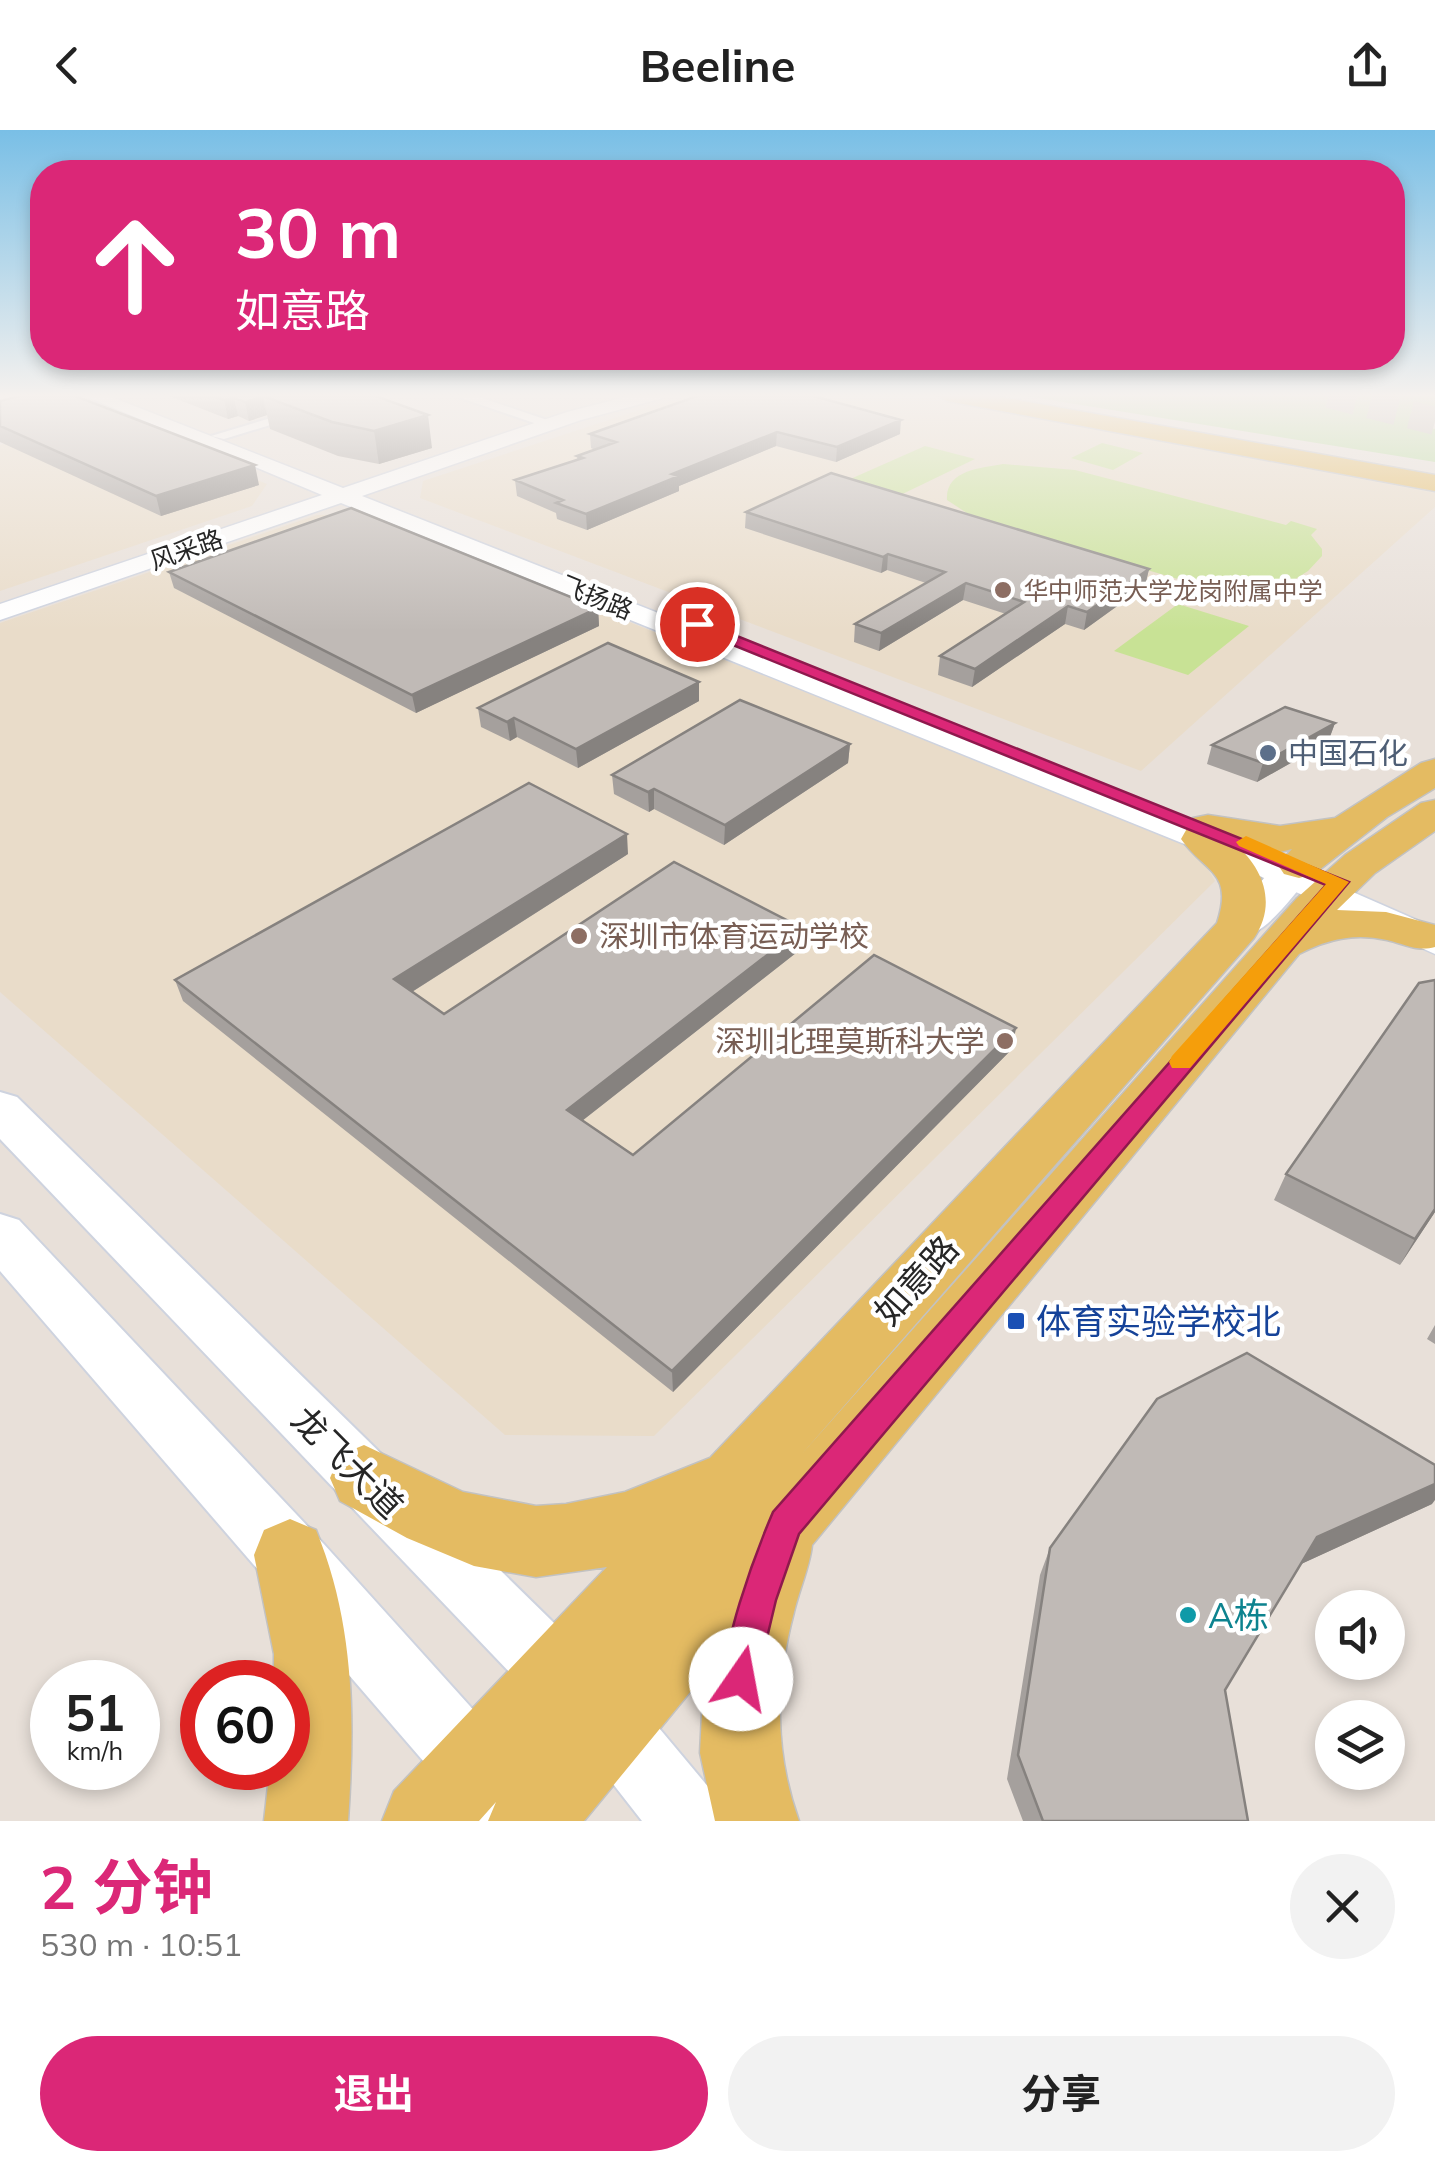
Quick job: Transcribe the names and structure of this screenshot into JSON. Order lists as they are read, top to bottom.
{
  "streets": {
    "main road": ["如意路", "龙飞大道"],
    "street": ["风采路", "飞扬路"]
  },
  "crossings": [
    ["风采路", "飞扬路"],
    ["飞扬路", "如意路"],
    ["如意路", "龙飞大道"]
  ],
  "places": {
    "other": [
      "华中师范大学龙岗附属中学",
      "中国石化",
      "深圳市体育运动学校",
      "深圳北理莫斯科大学",
      "A栋"
    ],
    "transit": ["体育实验学校北"]
  },
  "page": {
    "header": "Beeline",
    "turn": ["30 m", "如意路"],
    "speed": "51 km/h",
    "limit": "60",
    "heading": ["2 分钟", "530 m · 10:51"],
    "buttons": ["退出", "分享"]
  }
}
